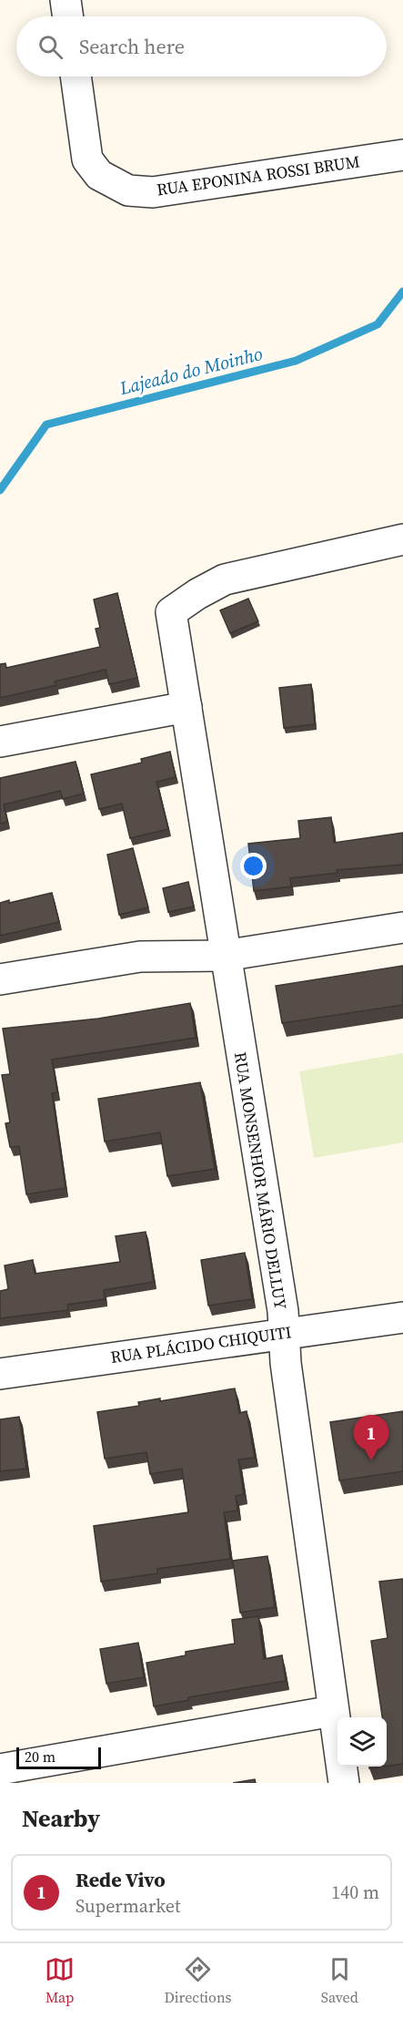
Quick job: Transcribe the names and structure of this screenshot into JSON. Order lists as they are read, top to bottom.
{
  "streets": {
    "street": ["RUA EPONINA ROSSI BRUM", "RUA MONSENHOR MÁRIO DELLUY", "RUA PLÁCIDO CHIQUITI"]
  },
  "crossings": [
    ["RUA MONSENHOR MÁRIO DELLUY", "RUA PLÁCIDO CHIQUITI"]
  ],
  "water": ["Lajeado do Moinho"],
  "scale_bar": "20 m",
  "page": {
    "search": "Search here",
    "pins": "1",
    "scale": "20 m",
    "heading": "Nearby",
    "list": [
      {
        "mark": "1",
        "name": "Rede Vivo",
        "note": "Supermarket",
        "value": "140 m"
      }
    ],
    "nav": ["Map", "Directions", "Saved"]
  }
}
